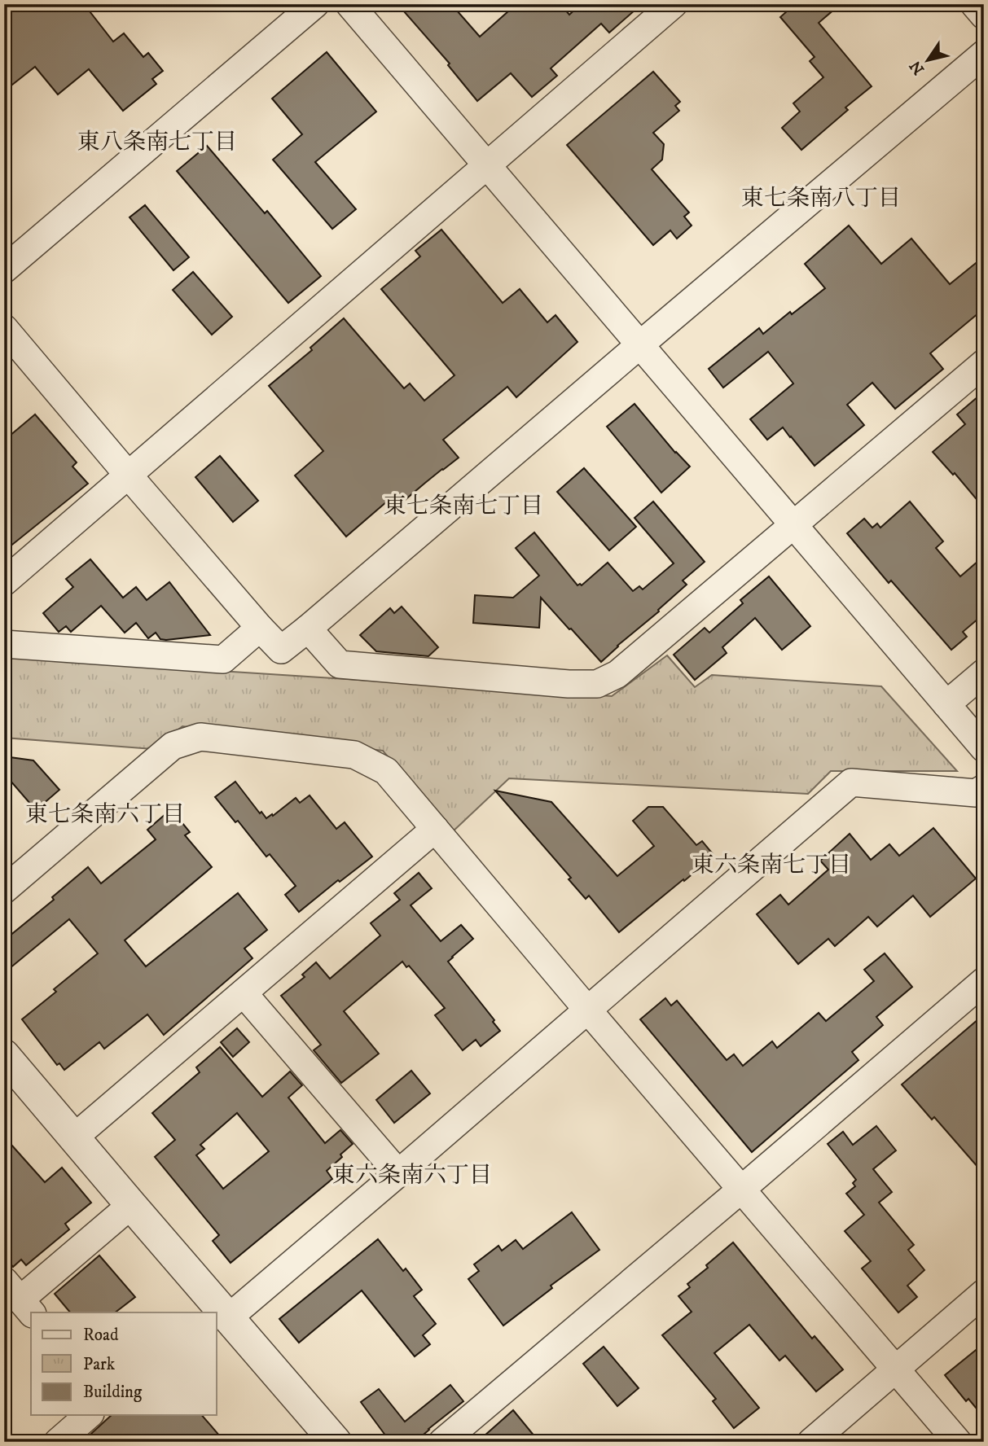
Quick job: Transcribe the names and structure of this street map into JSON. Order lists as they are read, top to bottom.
{
  "districts": [
    "東八条南七丁目",
    "東七条南八丁目",
    "東七条南七丁目",
    "東七条南六丁目",
    "東六条南七丁目",
    "東六条南六丁目"
  ],
  "legend": ["Road", "Park", "Building"],
  "north": "bottom left"
}
